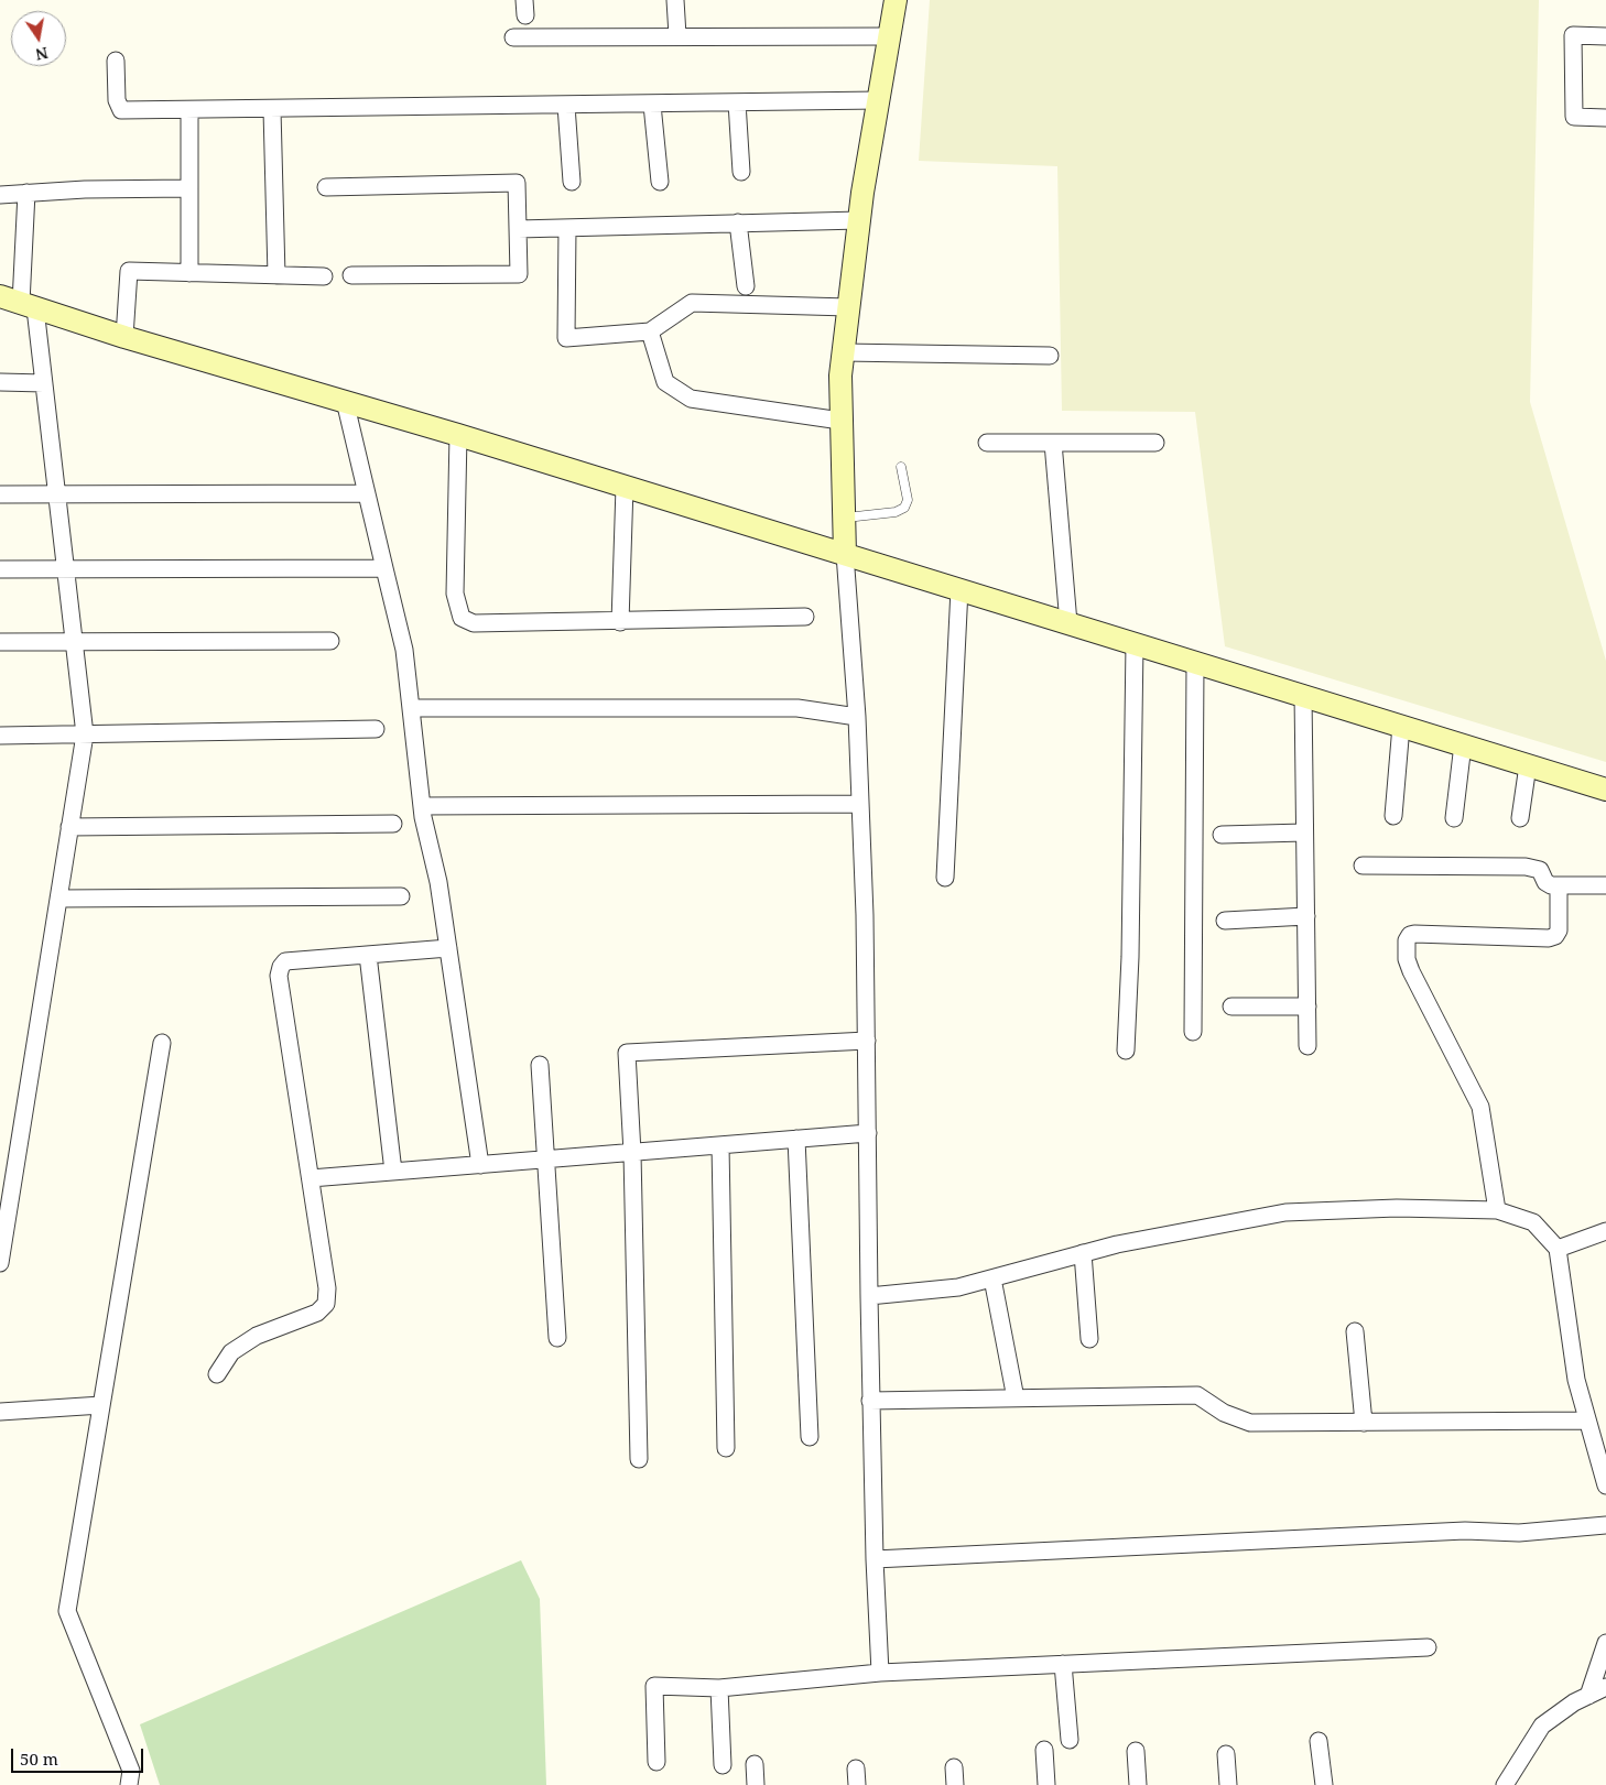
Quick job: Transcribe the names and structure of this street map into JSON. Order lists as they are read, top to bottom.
{
  "scale_bar": "50 m",
  "north": "bottom"
}
